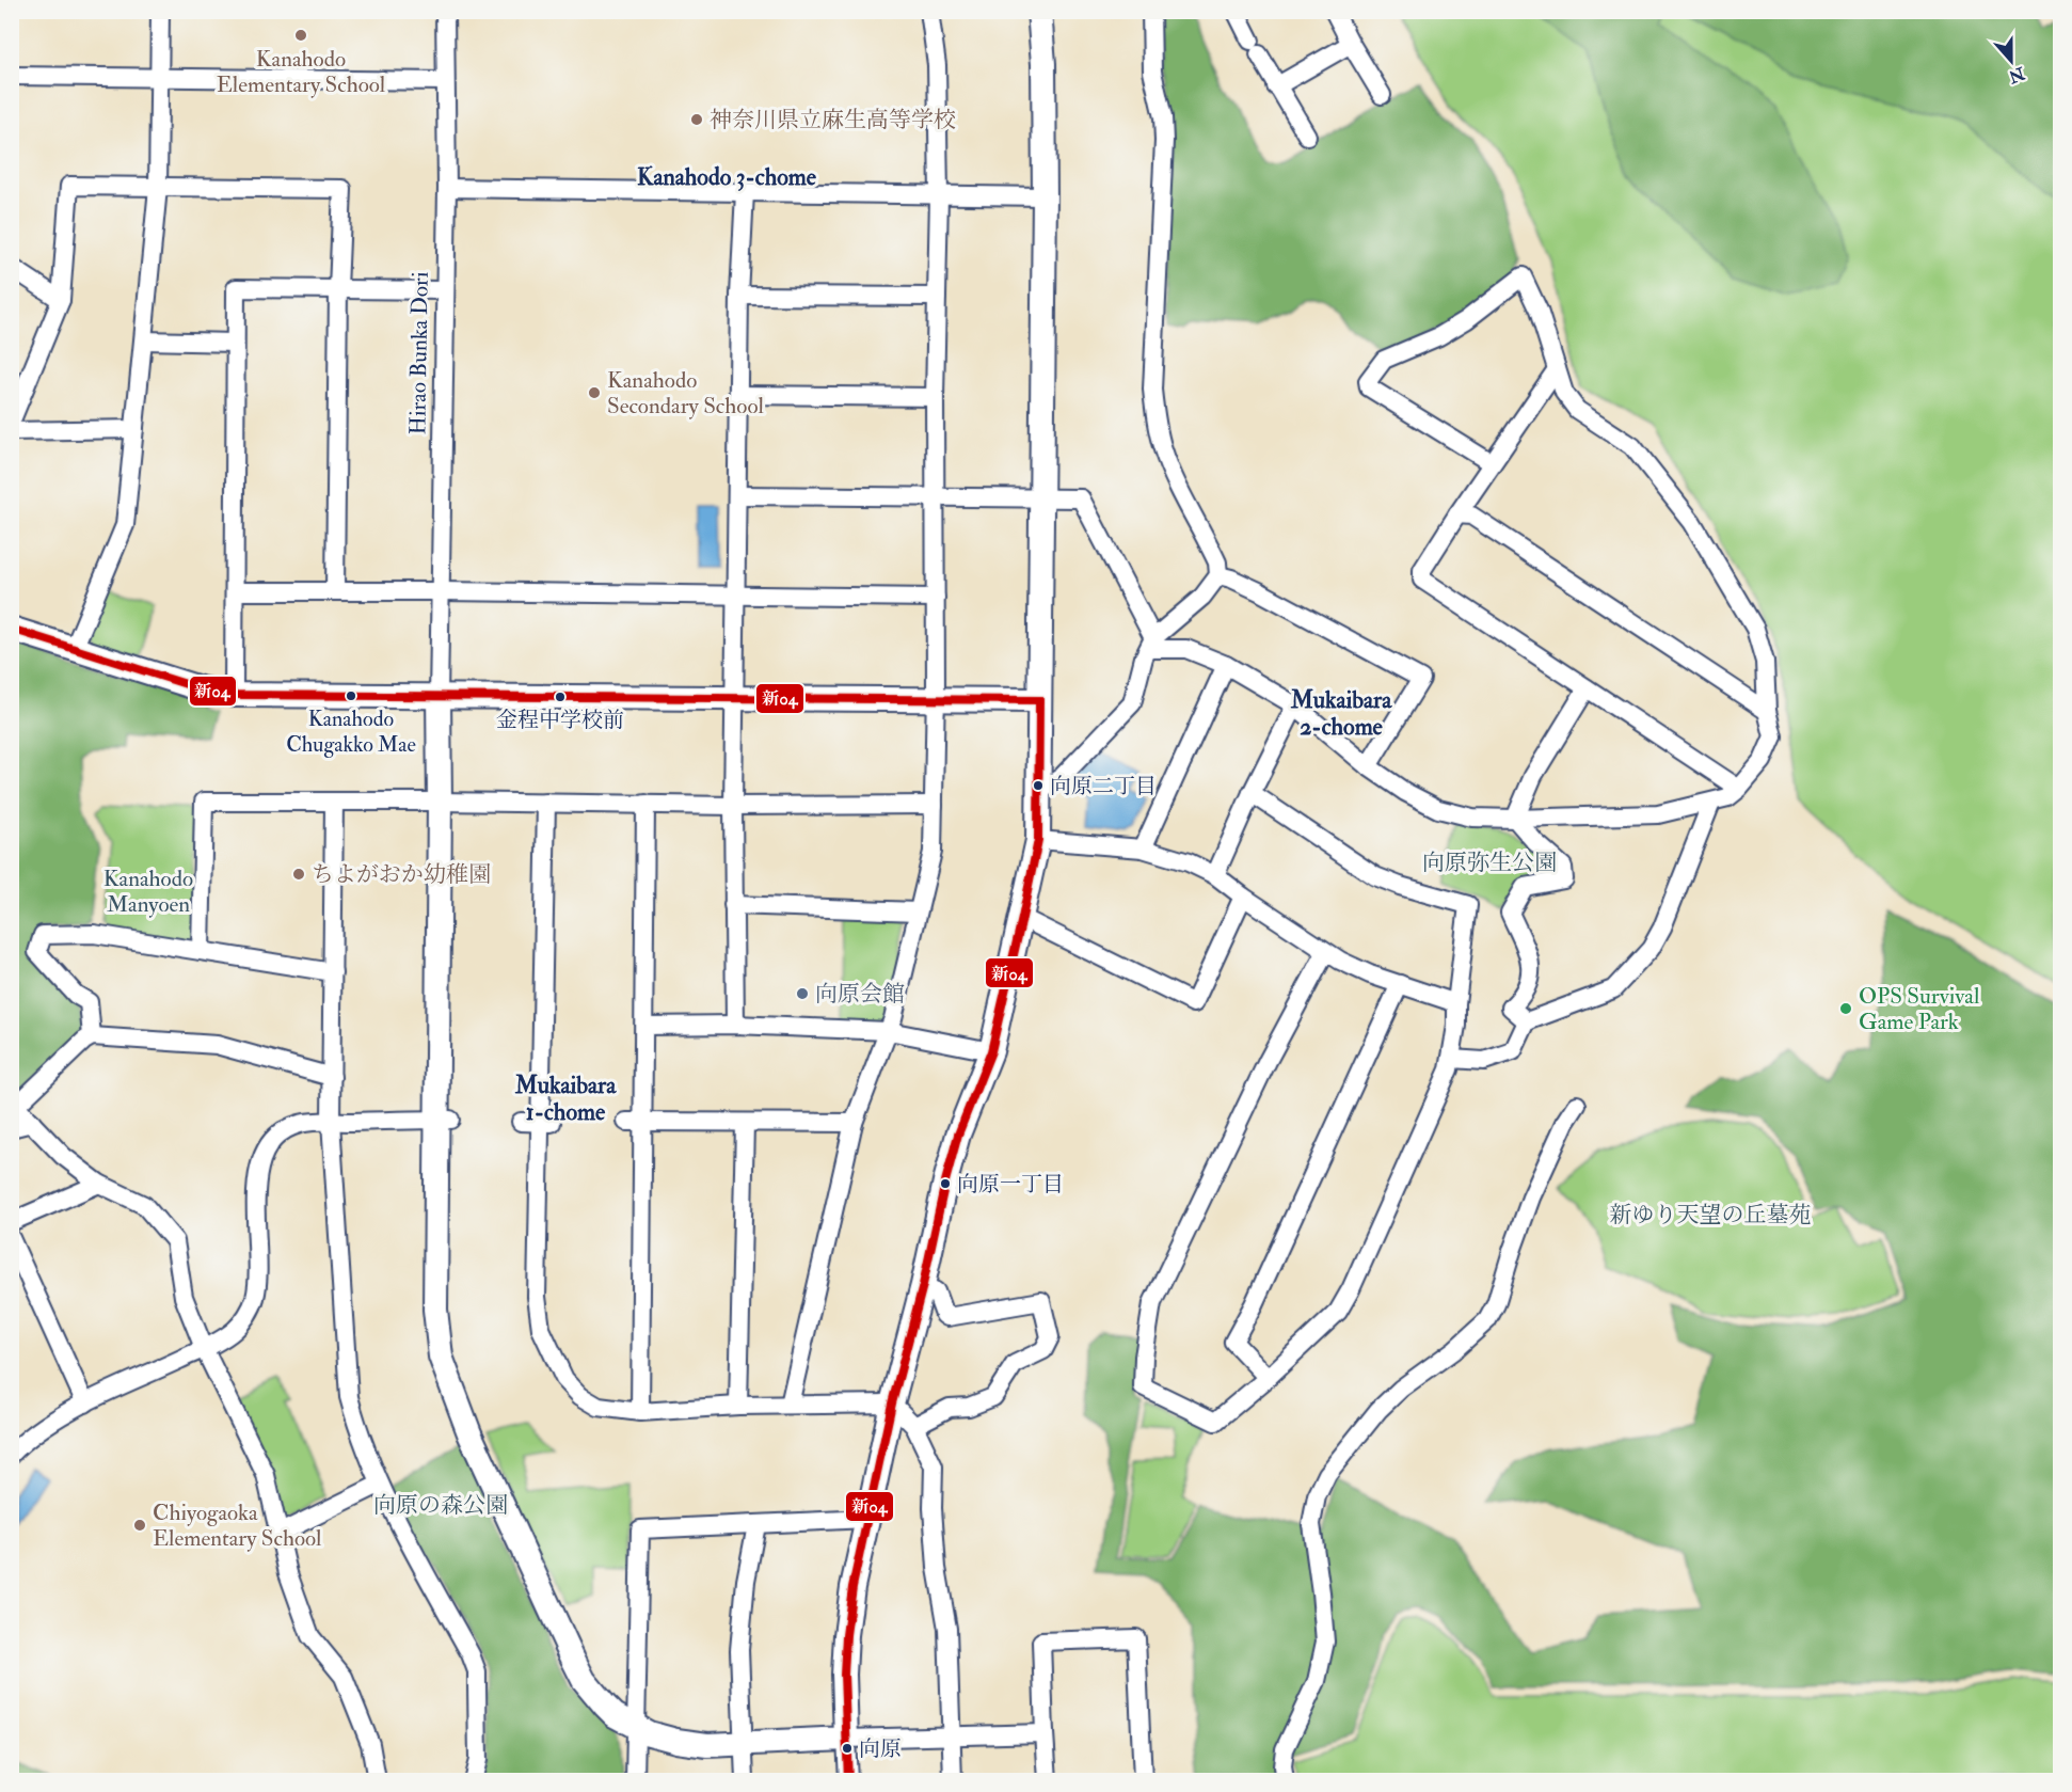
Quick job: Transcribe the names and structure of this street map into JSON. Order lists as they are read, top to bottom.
{
  "streets": {
    "street": ["Hirao Bunka Dori"]
  },
  "districts": ["Kanahodo 3-chome", "Mukaibara 2-chome", "Mukaibara 1-chome"],
  "parks": [
    "向原弥生公園",
    "Kanahodo Manyoen",
    "新ゆり天望の丘墓苑",
    "向原の森公園"
  ],
  "places": [
    "Kanahodo Elementary School",
    "神奈川県立麻生高等学校",
    "Kanahodo Secondary School",
    "Kanahodo Chugakko Mae",
    "金程中学校前",
    "向原二丁目",
    "ちよがおか幼稚園",
    "向原会館",
    "OPS Survival Game Park",
    "向原一丁目",
    "Chiyogaoka Elementary School",
    "向原"
  ],
  "lines": ["transit line 新04"],
  "north": "bottom"
}
